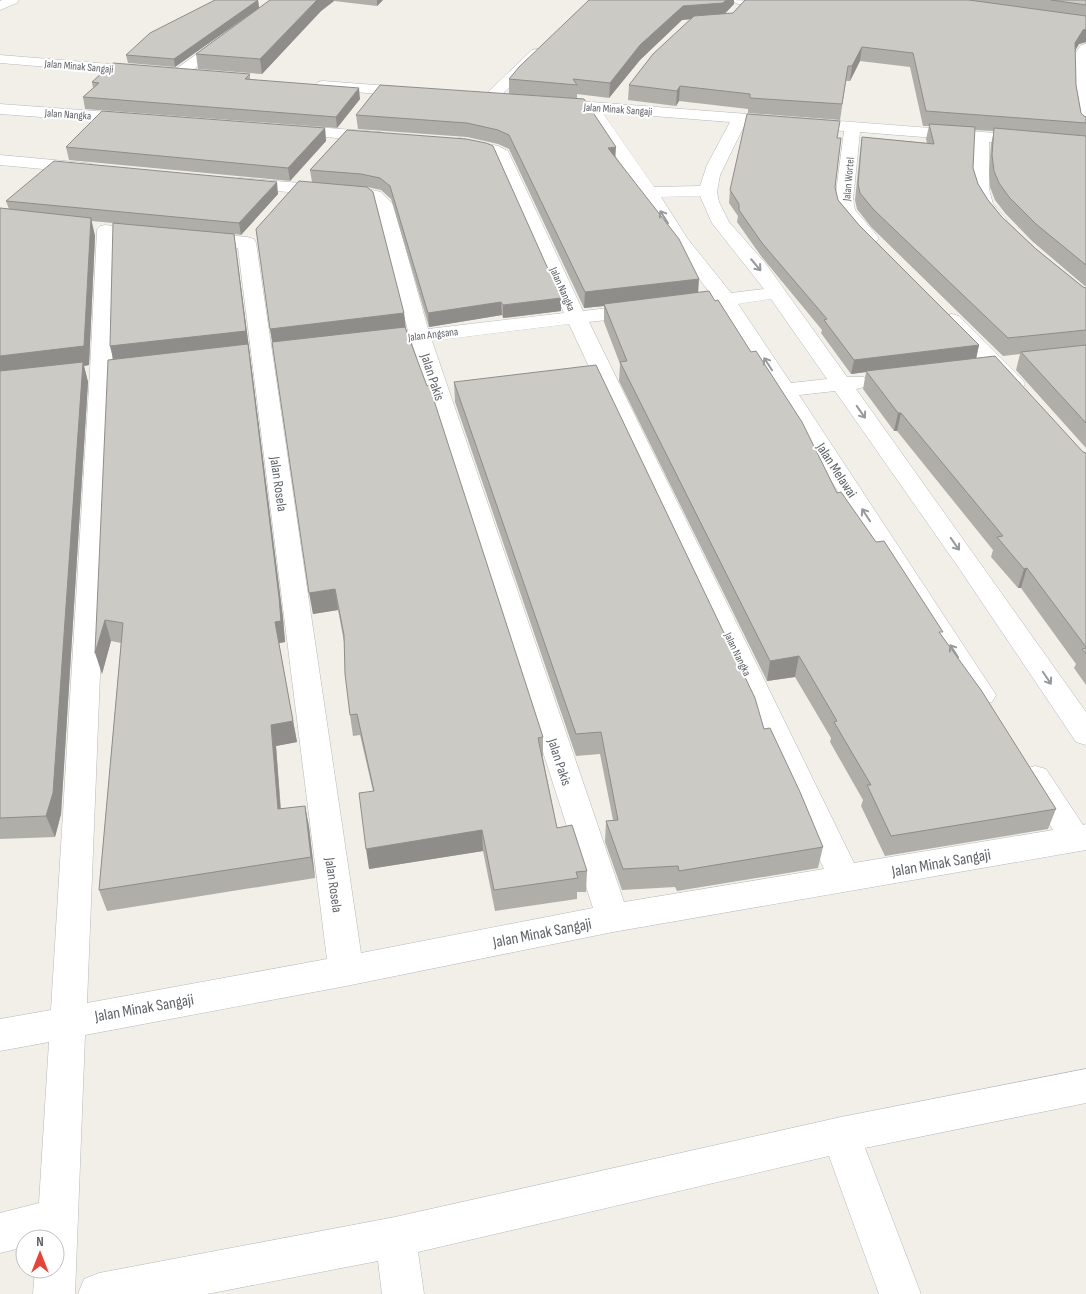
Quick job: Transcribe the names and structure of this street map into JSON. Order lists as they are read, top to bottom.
{
  "streets": {
    "street": [
      "Jalan Minak Sangaji",
      "Jalan Nangka",
      "Jalan Wortel",
      "Jalan Angsana",
      "Jalan Pakis",
      "Jalan Melawai",
      "Jalan Rosela"
    ]
  },
  "crossings": [
    ["Jalan Minak Sangaji", "Jalan Nangka"],
    ["Jalan Minak Sangaji", "Jalan Wortel"],
    ["Jalan Minak Sangaji", "Jalan Pakis"],
    ["Jalan Minak Sangaji", "Jalan Melawai"],
    ["Jalan Minak Sangaji", "Jalan Rosela"],
    ["Jalan Nangka", "Jalan Angsana"],
    ["Jalan Angsana", "Jalan Pakis"]
  ],
  "north": "top"
}
